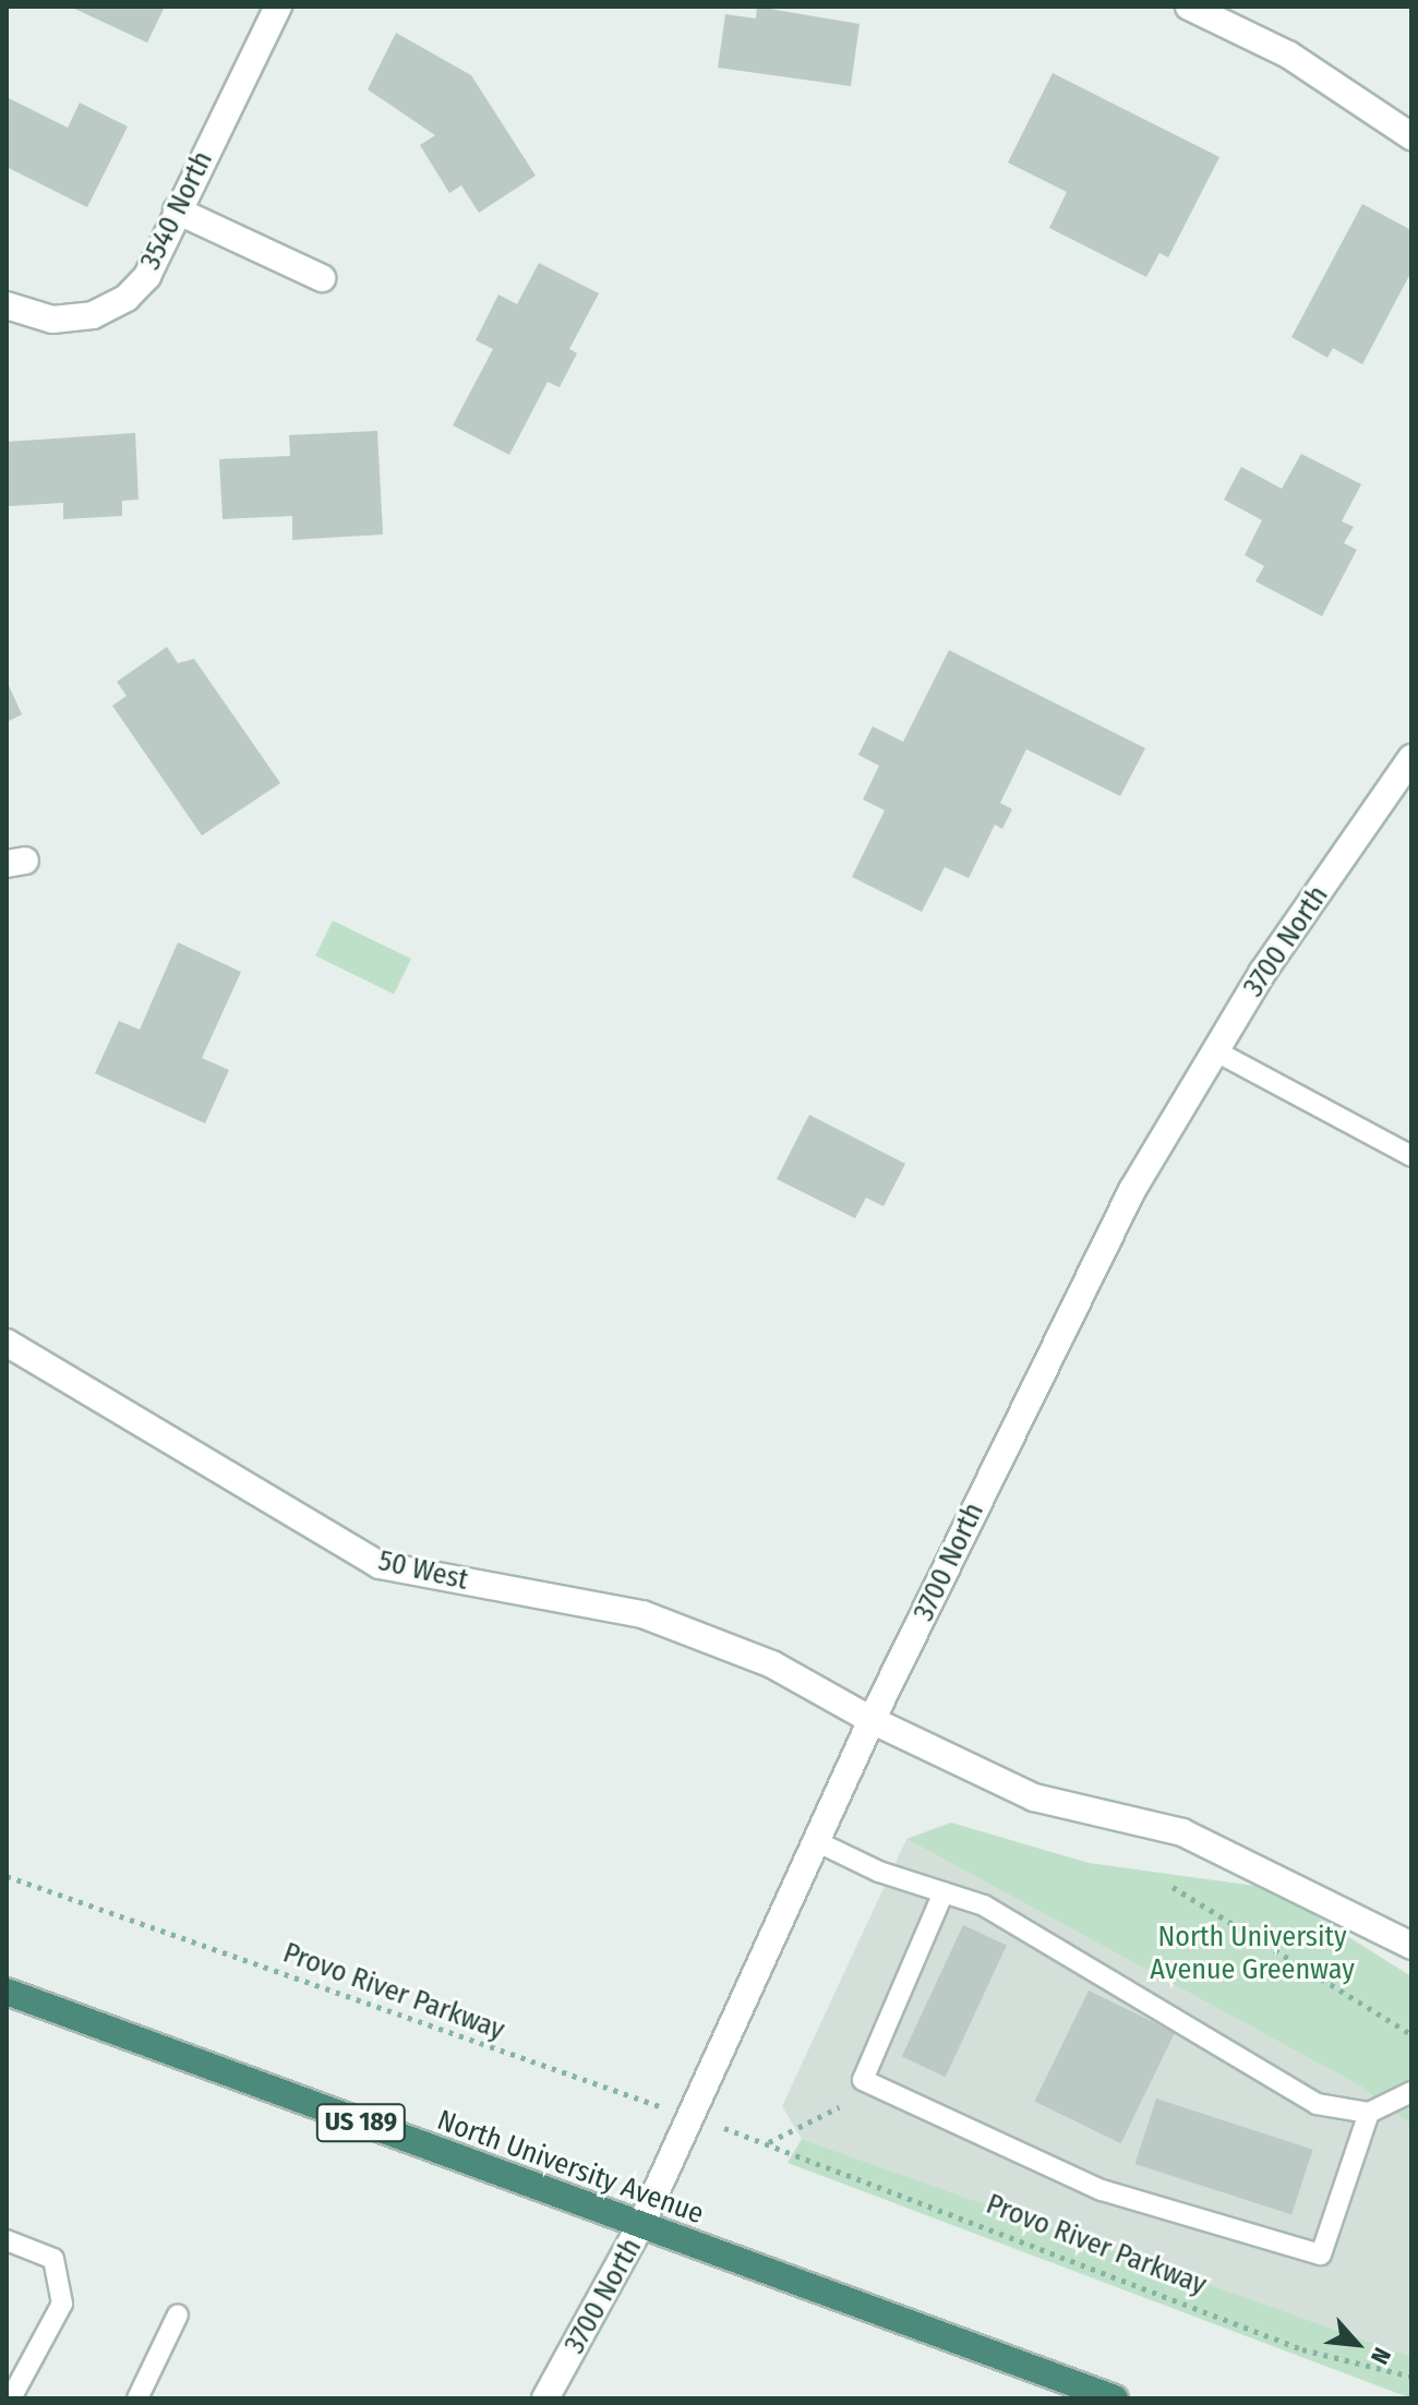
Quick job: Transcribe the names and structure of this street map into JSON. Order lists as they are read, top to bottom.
{
  "streets": {
    "highway": ["US 189", "North University Avenue"],
    "street": ["3540 North", "3700 North", "50 West"],
    "path": ["Provo River Parkway"]
  },
  "crossings": [
    ["3700 North", "50 West"],
    ["3700 North", "Provo River Parkway"],
    ["3700 North", "North University Avenue"]
  ],
  "parks": ["North University Avenue Greenway"],
  "north": "bottom right"
}
